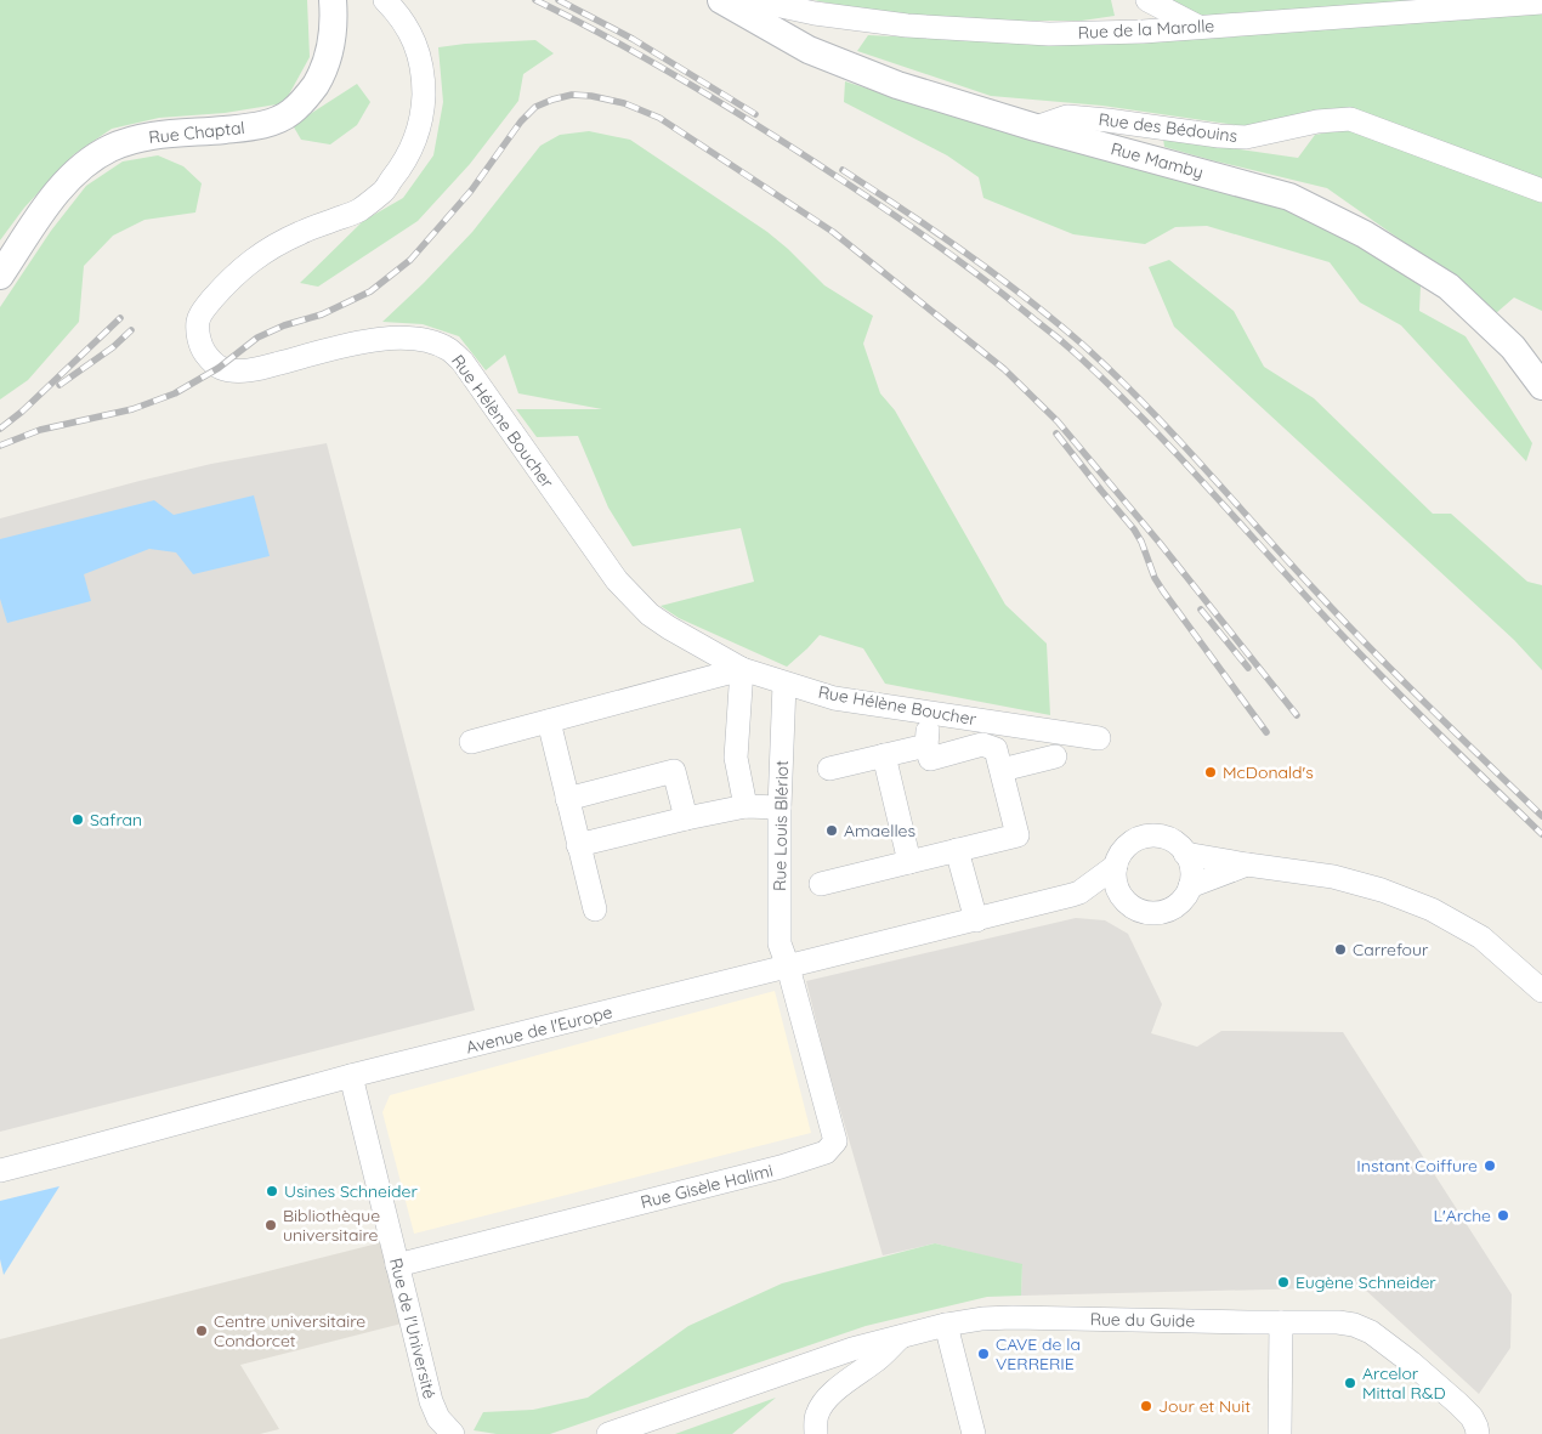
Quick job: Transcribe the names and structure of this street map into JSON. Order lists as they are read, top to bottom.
{
  "streets": {
    "street": [
      "Rue de la Marolle",
      "Rue des Bédouins",
      "Rue Chaptal",
      "Rue Mamby",
      "Rue Hélène Boucher",
      "Rue Louis Blériot",
      "Avenue de l'Europe",
      "Rue Gisèle Halimi",
      "Rue du Guide",
      "Rue de l'Université"
    ]
  },
  "crossings": [
    ["Rue de la Marolle", "Rue Mamby"],
    ["Rue des Bédouins", "Rue Mamby"],
    ["Rue Hélène Boucher", "Rue Louis Blériot"],
    ["Rue Louis Blériot", "Avenue de l'Europe"],
    ["Rue Louis Blériot", "Rue Gisèle Halimi"],
    ["Avenue de l'Europe", "Rue Gisèle Halimi"],
    ["Avenue de l'Europe", "Rue de l'Université"],
    ["Rue Gisèle Halimi", "Rue de l'Université"]
  ],
  "places": [
    "McDonald's",
    "Safran",
    "Amaelles",
    "Carrefour",
    "Instant Coiffure",
    "Usines Schneider",
    "L'Arche",
    "Bibliothèque universitaire",
    "Eugène Schneider",
    "Centre universitaire Condorcet",
    "CAVE de la VERRERIE",
    "Arcelor Mittal R&D",
    "Jour et Nuit"
  ]
}
